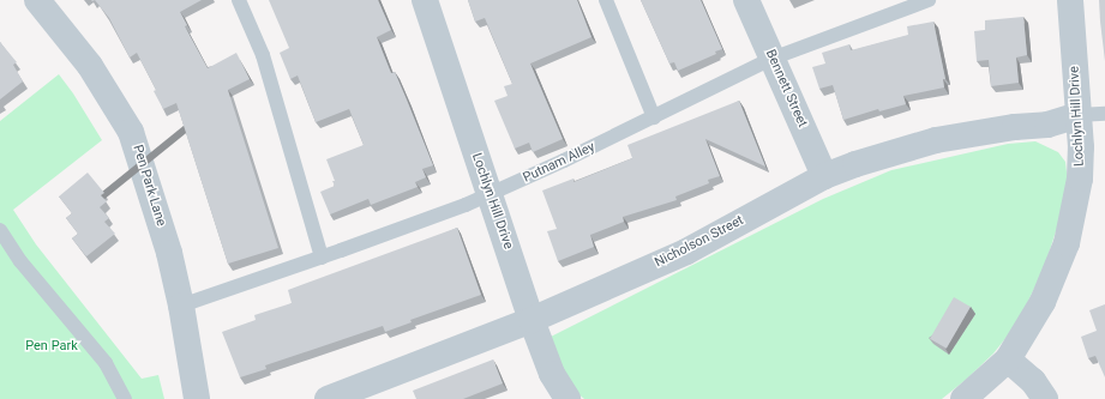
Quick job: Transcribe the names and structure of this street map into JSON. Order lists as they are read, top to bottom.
{
  "streets": {
    "street": [
      "Bennett Street",
      "Lochlyn Hill Drive",
      "Pen Park Lane",
      "Nicholson Street"
    ],
    "lane": ["Putnam Alley"]
  },
  "crossings": [
    ["Bennett Street", "Putnam Alley"],
    ["Bennett Street", "Nicholson Street"],
    ["Lochlyn Hill Drive", "Putnam Alley"],
    ["Lochlyn Hill Drive", "Nicholson Street"],
    ["Putnam Alley", "Pen Park Lane"]
  ],
  "parks": ["Pen Park"]
}
